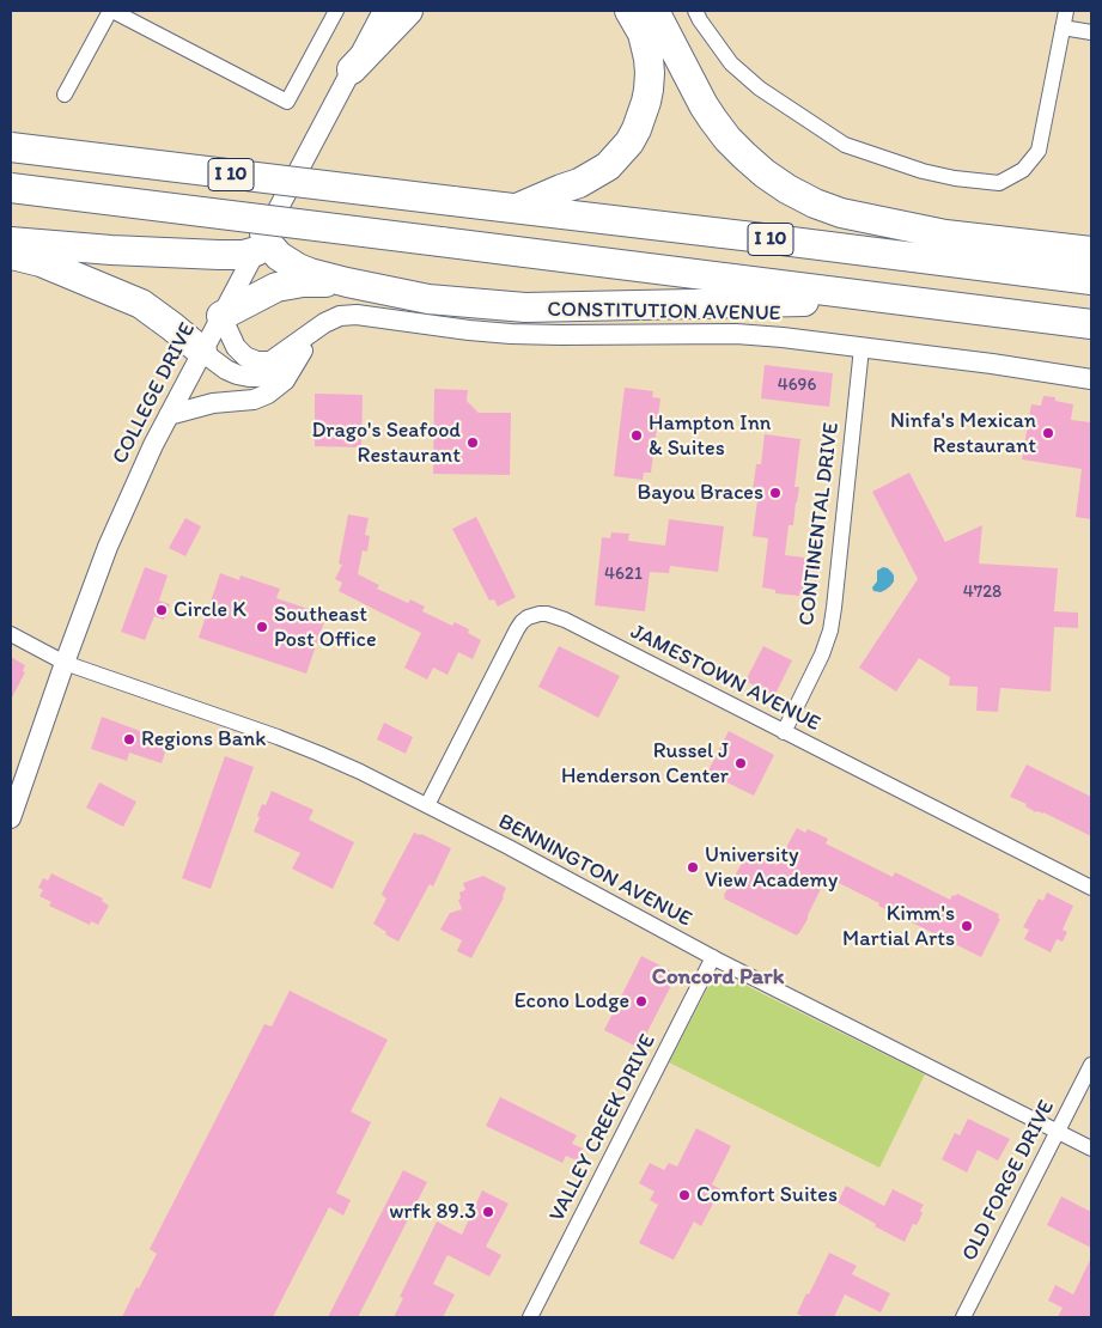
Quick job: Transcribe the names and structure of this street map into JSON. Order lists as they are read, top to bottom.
{
  "streets": {
    "highway": ["I 10"],
    "street": [
      "CONSTITUTION AVENUE",
      "COLLEGE DRIVE",
      "CONTINENTAL DRIVE",
      "JAMESTOWN AVENUE",
      "BENNINGTON AVENUE",
      "VALLEY CREEK DRIVE",
      "OLD FORGE DRIVE"
    ]
  },
  "crossings": [
    ["CONSTITUTION AVENUE", "COLLEGE DRIVE"],
    ["CONSTITUTION AVENUE", "CONTINENTAL DRIVE"],
    ["COLLEGE DRIVE", "BENNINGTON AVENUE"],
    ["CONTINENTAL DRIVE", "JAMESTOWN AVENUE"],
    ["JAMESTOWN AVENUE", "BENNINGTON AVENUE"],
    ["BENNINGTON AVENUE", "VALLEY CREEK DRIVE"],
    ["BENNINGTON AVENUE", "OLD FORGE DRIVE"]
  ],
  "districts": ["Concord Park"],
  "places": [
    "Ninfa's Mexican Restaurant",
    "Hampton Inn & Suites",
    "Drago's Seafood Restaurant",
    "Bayou Braces",
    "Circle K",
    "Southeast Post Office",
    "Regions Bank",
    "Russel J Henderson Center",
    "University View Academy",
    "Kimm's Martial Arts",
    "Econo Lodge",
    "Comfort Suites",
    "wrfk 89.3"
  ],
  "house_numbers": ["4696", "4621", "4728"]
}
